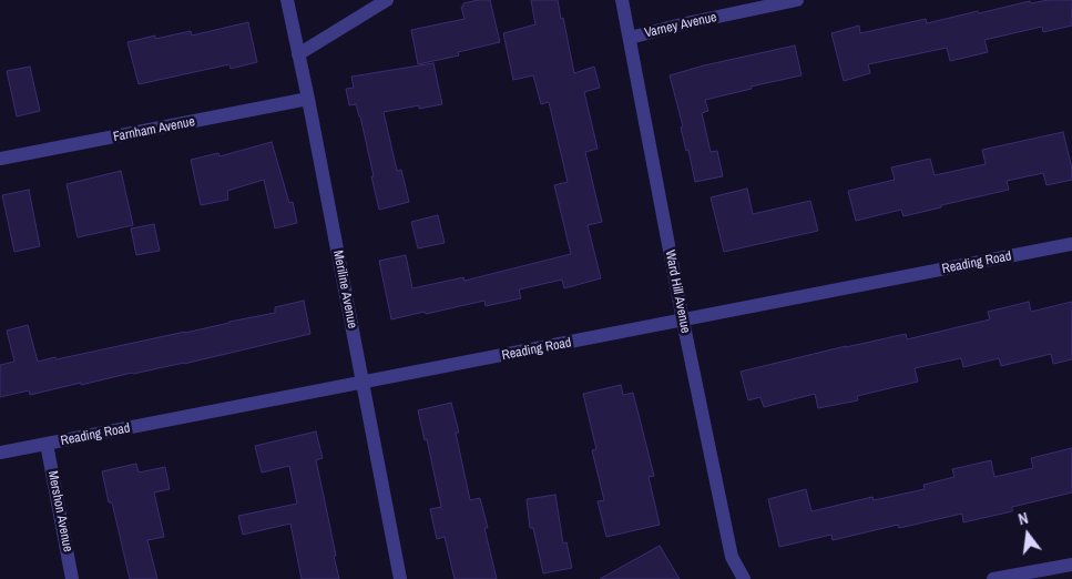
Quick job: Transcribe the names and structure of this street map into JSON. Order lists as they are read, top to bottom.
{
  "streets": {
    "street": [
      "Varney Avenue",
      "Farnham Avenue",
      "Reading Road",
      "Meriline Avenue",
      "Ward Hill Avenue",
      "Mershon Avenue"
    ]
  },
  "crossings": [
    ["Varney Avenue", "Ward Hill Avenue"],
    ["Farnham Avenue", "Meriline Avenue"],
    ["Reading Road", "Meriline Avenue"],
    ["Reading Road", "Ward Hill Avenue"],
    ["Reading Road", "Mershon Avenue"]
  ],
  "north": "top"
}
